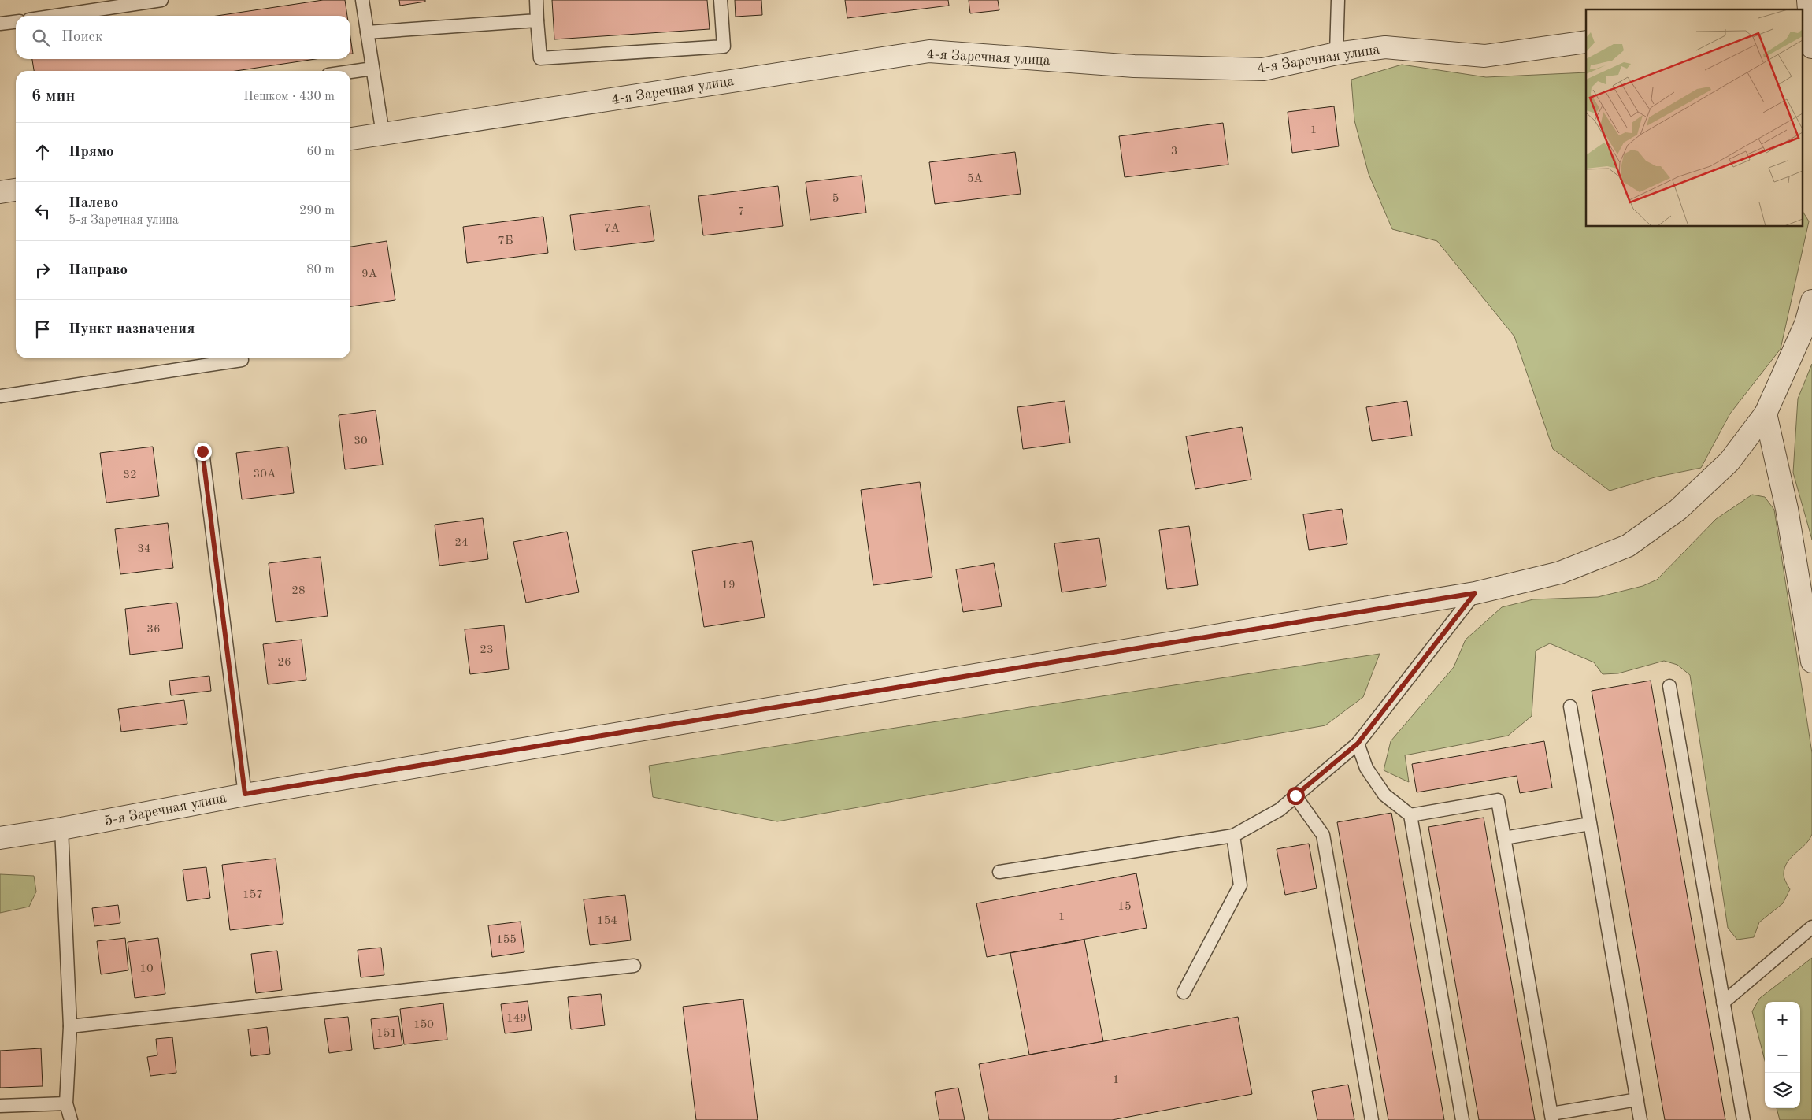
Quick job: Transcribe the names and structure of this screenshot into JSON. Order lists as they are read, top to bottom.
{
  "streets": {
    "street": ["4-я Заречная улица", "5-я Заречная улица"]
  },
  "house_numbers": [
    "1",
    "3",
    "5А",
    "5",
    "7",
    "7А",
    "7Б",
    "9А",
    "30",
    "30А",
    "32",
    "24",
    "34",
    "19",
    "28",
    "36",
    "23",
    "26",
    "157",
    "15",
    "1",
    "154",
    "155",
    "10",
    "149",
    "150",
    "151",
    "1"
  ],
  "page": {
    "search": "Поиск",
    "heading": ["6 мин", "Пешком · 430 m"],
    "list": [
      ["Прямо", "60 m"],
      ["Налево", "5-я Заречная улица", "290 m"],
      ["Направо", "80 m"],
      "Пункт назначения"
    ],
    "map_buttons": ["+", "−"]
  }
}
